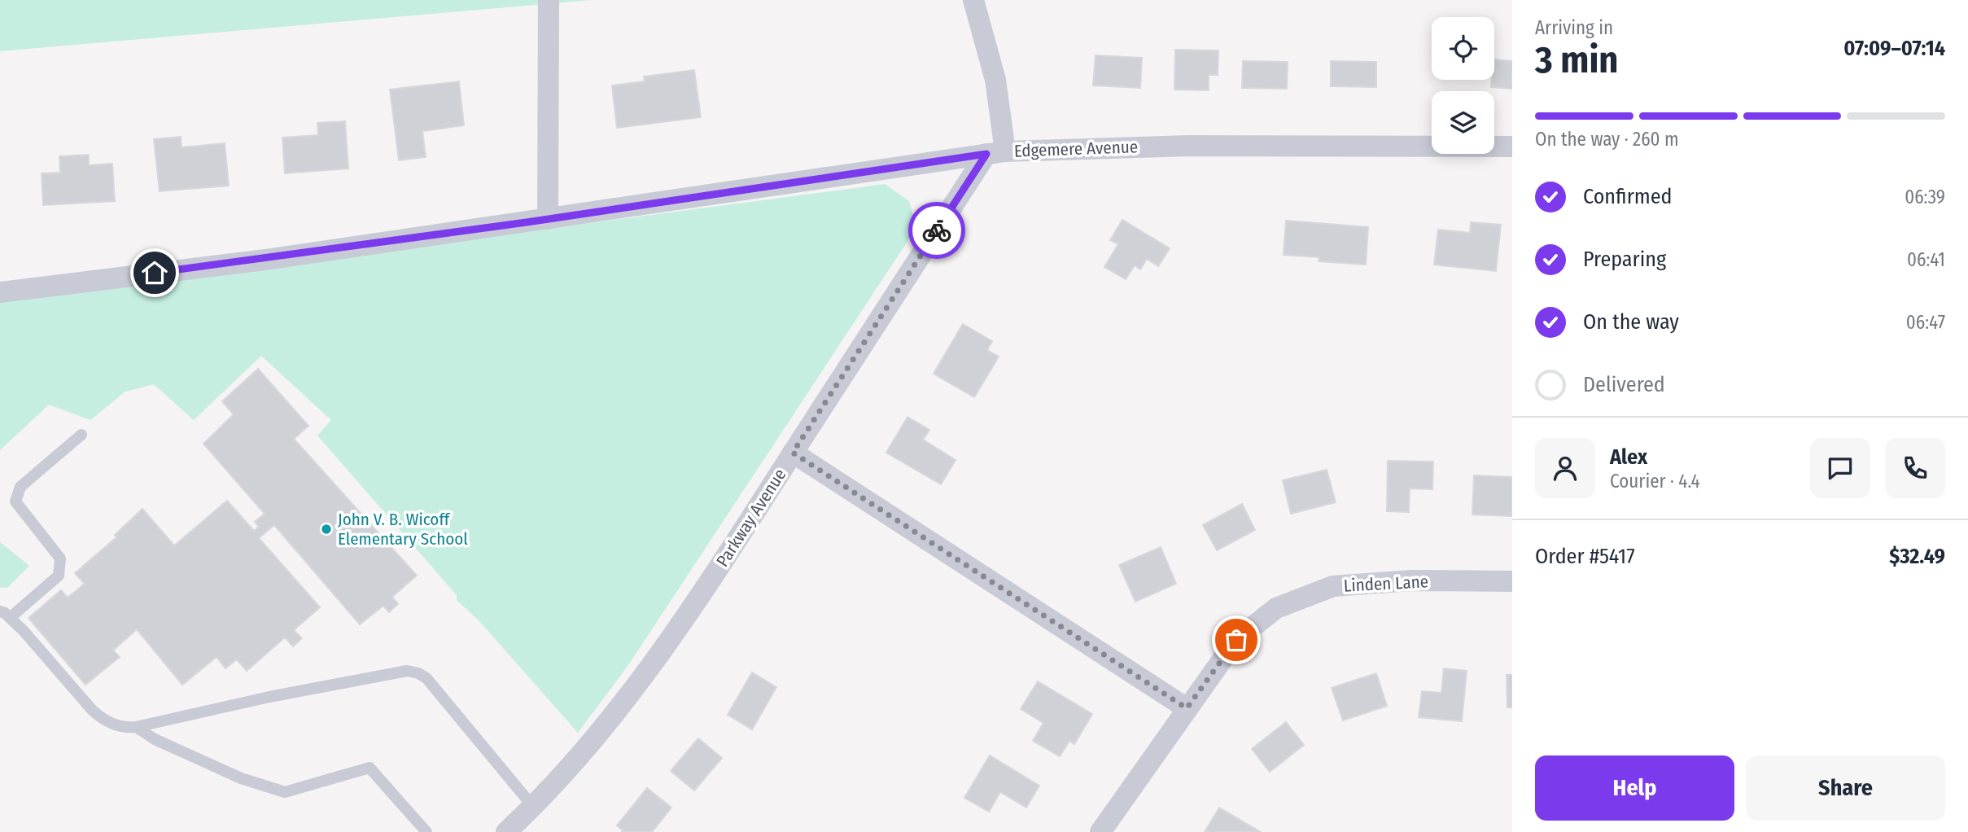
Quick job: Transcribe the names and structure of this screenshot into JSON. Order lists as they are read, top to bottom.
{
  "streets": {
    "street": ["Edgemere Avenue", "Parkway Avenue", "Linden Lane"]
  },
  "crossings": [
    ["Edgemere Avenue", "Parkway Avenue"]
  ],
  "places": ["John V. B. Wicoff Elementary School"],
  "page": {
    "heading": ["3 min", "Arriving in", "07:09–07:14"],
    "panel": [
      "Alex",
      "Courier · 4.4",
      "Order #5417",
      "$32.49"
    ],
    "bar": "On the way · 260 m",
    "list": [
      ["Confirmed", "06:39"],
      ["Preparing", "06:41"],
      ["On the way", "06:47"],
      "Delivered"
    ],
    "buttons": ["Help", "Share"]
  }
}
